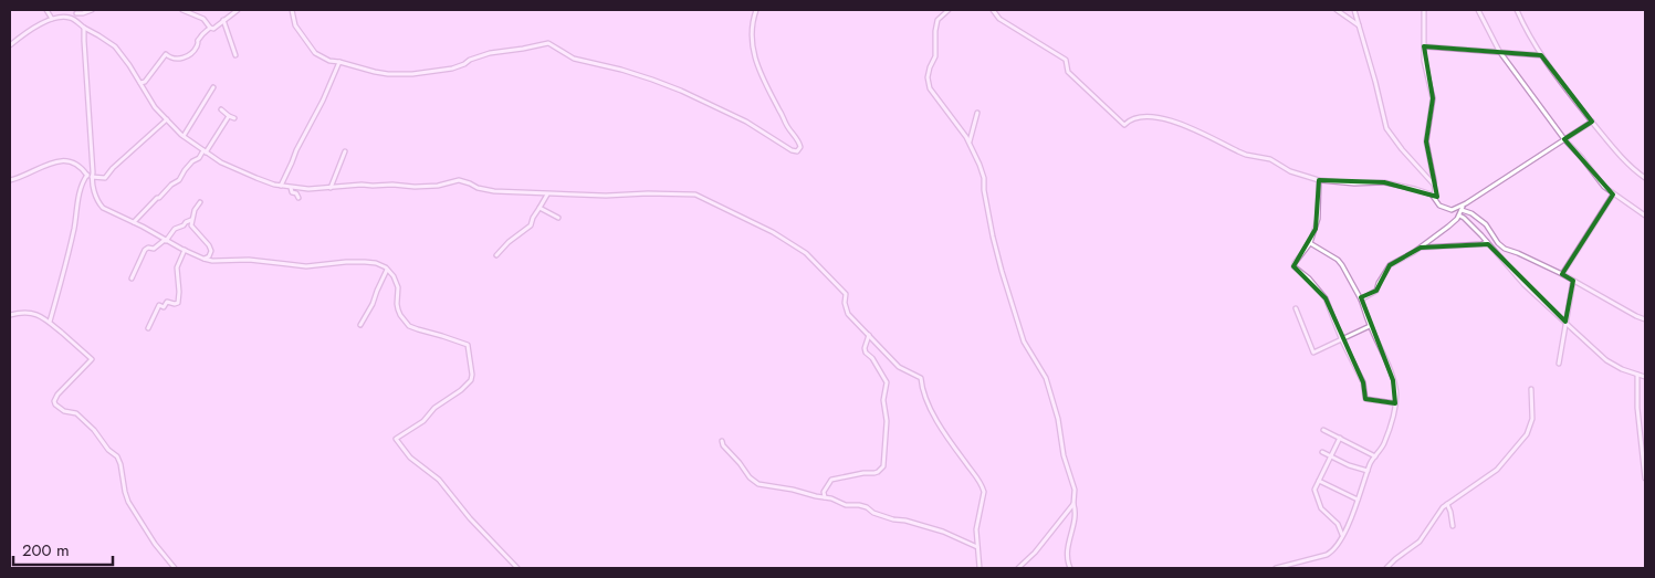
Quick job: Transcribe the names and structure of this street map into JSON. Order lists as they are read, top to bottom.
{
  "scale_bar": "200 m"
}
